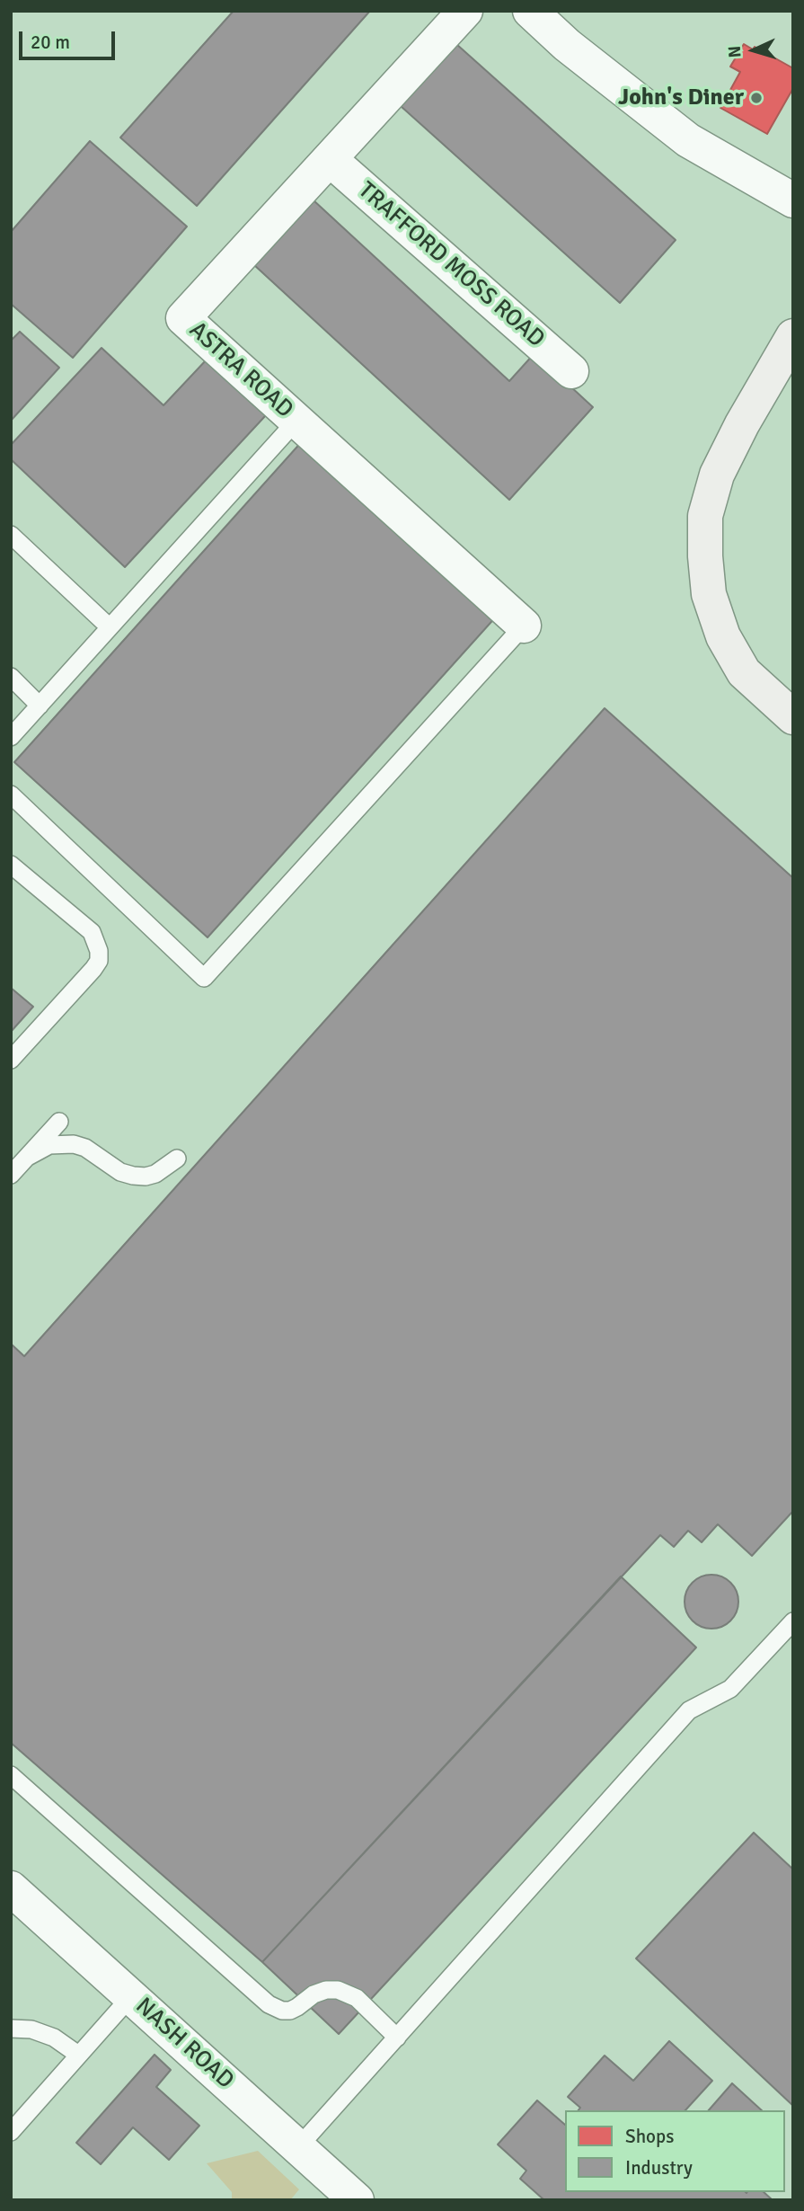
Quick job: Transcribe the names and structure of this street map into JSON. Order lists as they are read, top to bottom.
{
  "streets": {
    "street": ["TRAFFORD MOSS ROAD", "ASTRA ROAD", "NASH ROAD"]
  },
  "crossings": [
    ["TRAFFORD MOSS ROAD", "ASTRA ROAD"]
  ],
  "places": ["John's Diner"],
  "legend": ["Shops", "Industry"],
  "scale_bar": "20 m",
  "north": "left"
}
